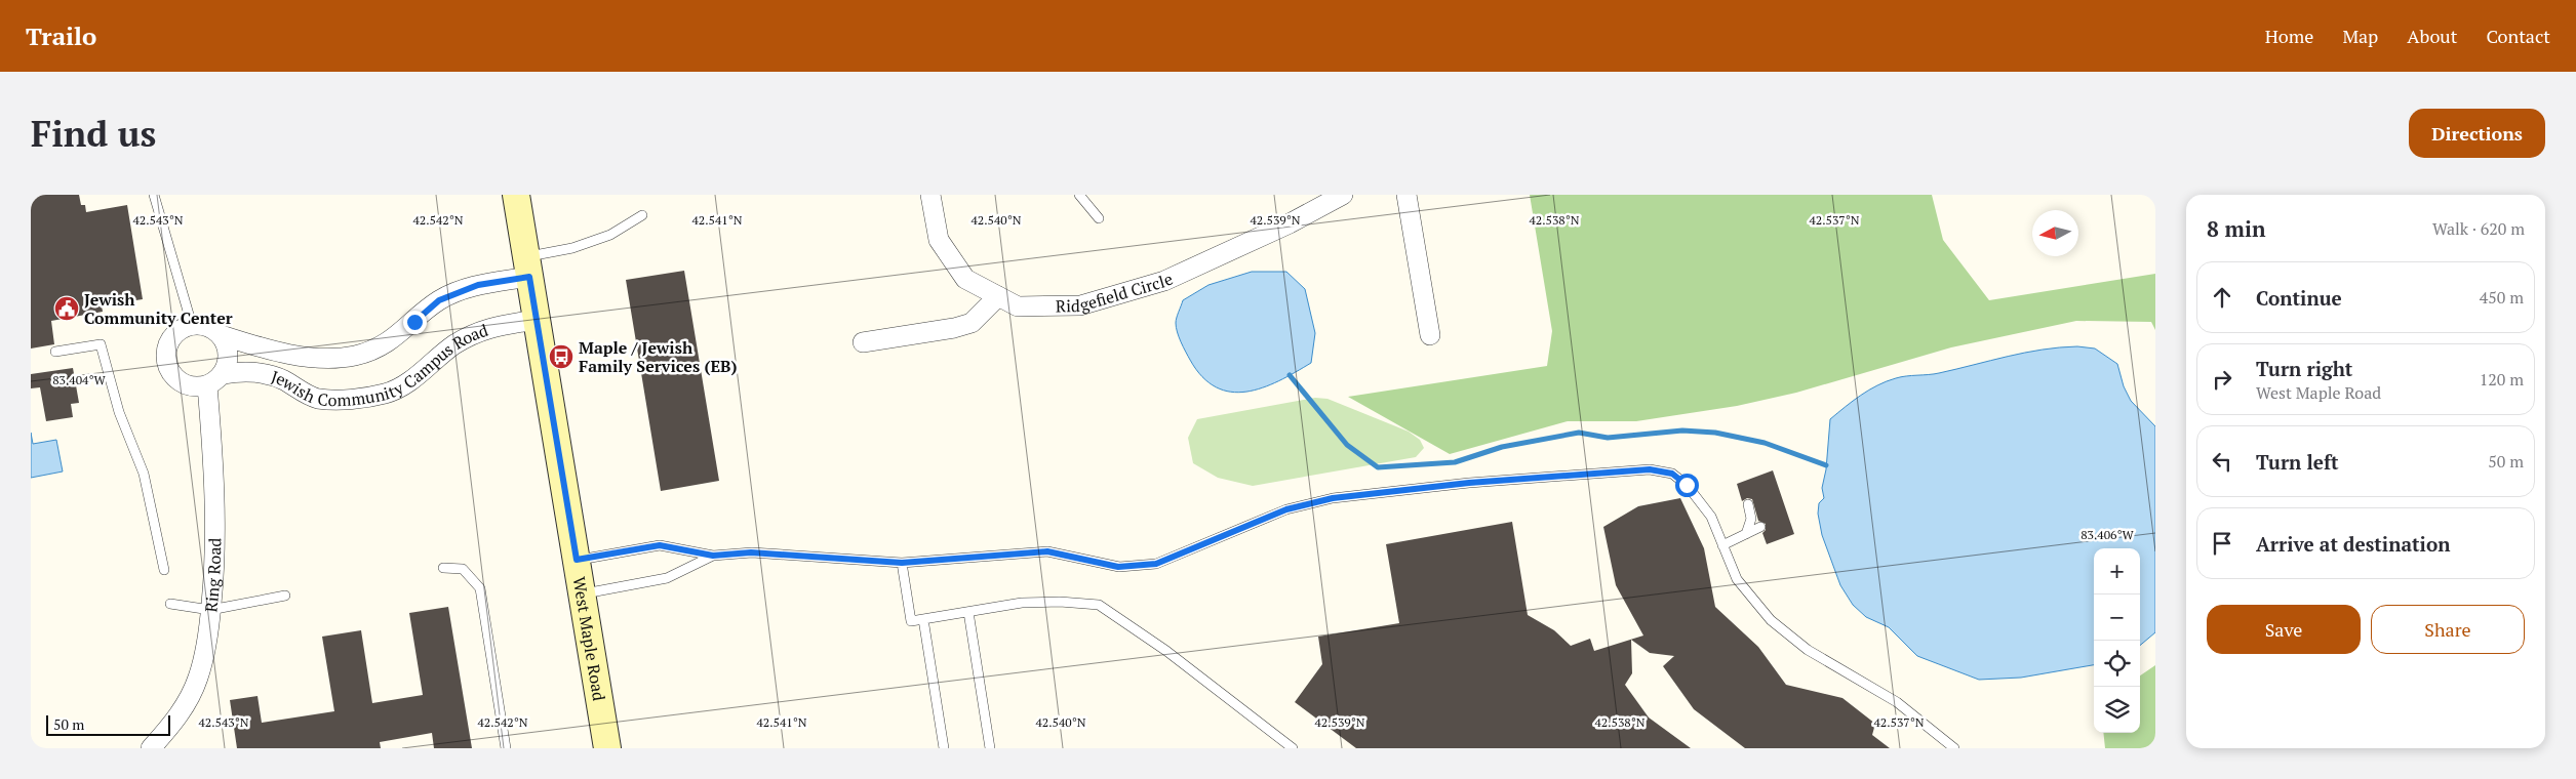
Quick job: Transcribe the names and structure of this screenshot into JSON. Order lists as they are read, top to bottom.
{
  "streets": {
    "main road": ["West Maple Road"],
    "street": ["Ridgefield Circle", "Jewish Community Campus Road", "Ring Road"]
  },
  "crossings": [
    ["Jewish Community Campus Road", "Ring Road"],
    ["Jewish Community Campus Road", "West Maple Road"]
  ],
  "places": {
    "public building": ["Jewish Community Center"],
    "bus stop": ["Maple / Jewish Family Services (EB)"]
  },
  "scale_bar": "50 m",
  "north": "left",
  "page": {
    "header": "Trailo",
    "nav": [
      "Home",
      "Map",
      "About",
      "Contact"
    ],
    "buttons": [
      "Directions",
      ["Save", "Share"]
    ],
    "title": "Find us",
    "heading": ["8 min", "Walk · 620 m"],
    "list": [
      ["Continue", "450 m"],
      ["Turn right", "West Maple Road", "120 m"],
      ["Turn left", "50 m"],
      "Arrive at destination"
    ],
    "map_buttons": ["+", "−"],
    "scale": "50 m"
  },
  "coordinates": [
    "42.543°N",
    "42.542°N",
    "42.541°N",
    "42.540°N",
    "42.539°N",
    "42.538°N",
    "42.537°N",
    "83.404°W",
    "83.406°W"
  ]
}
